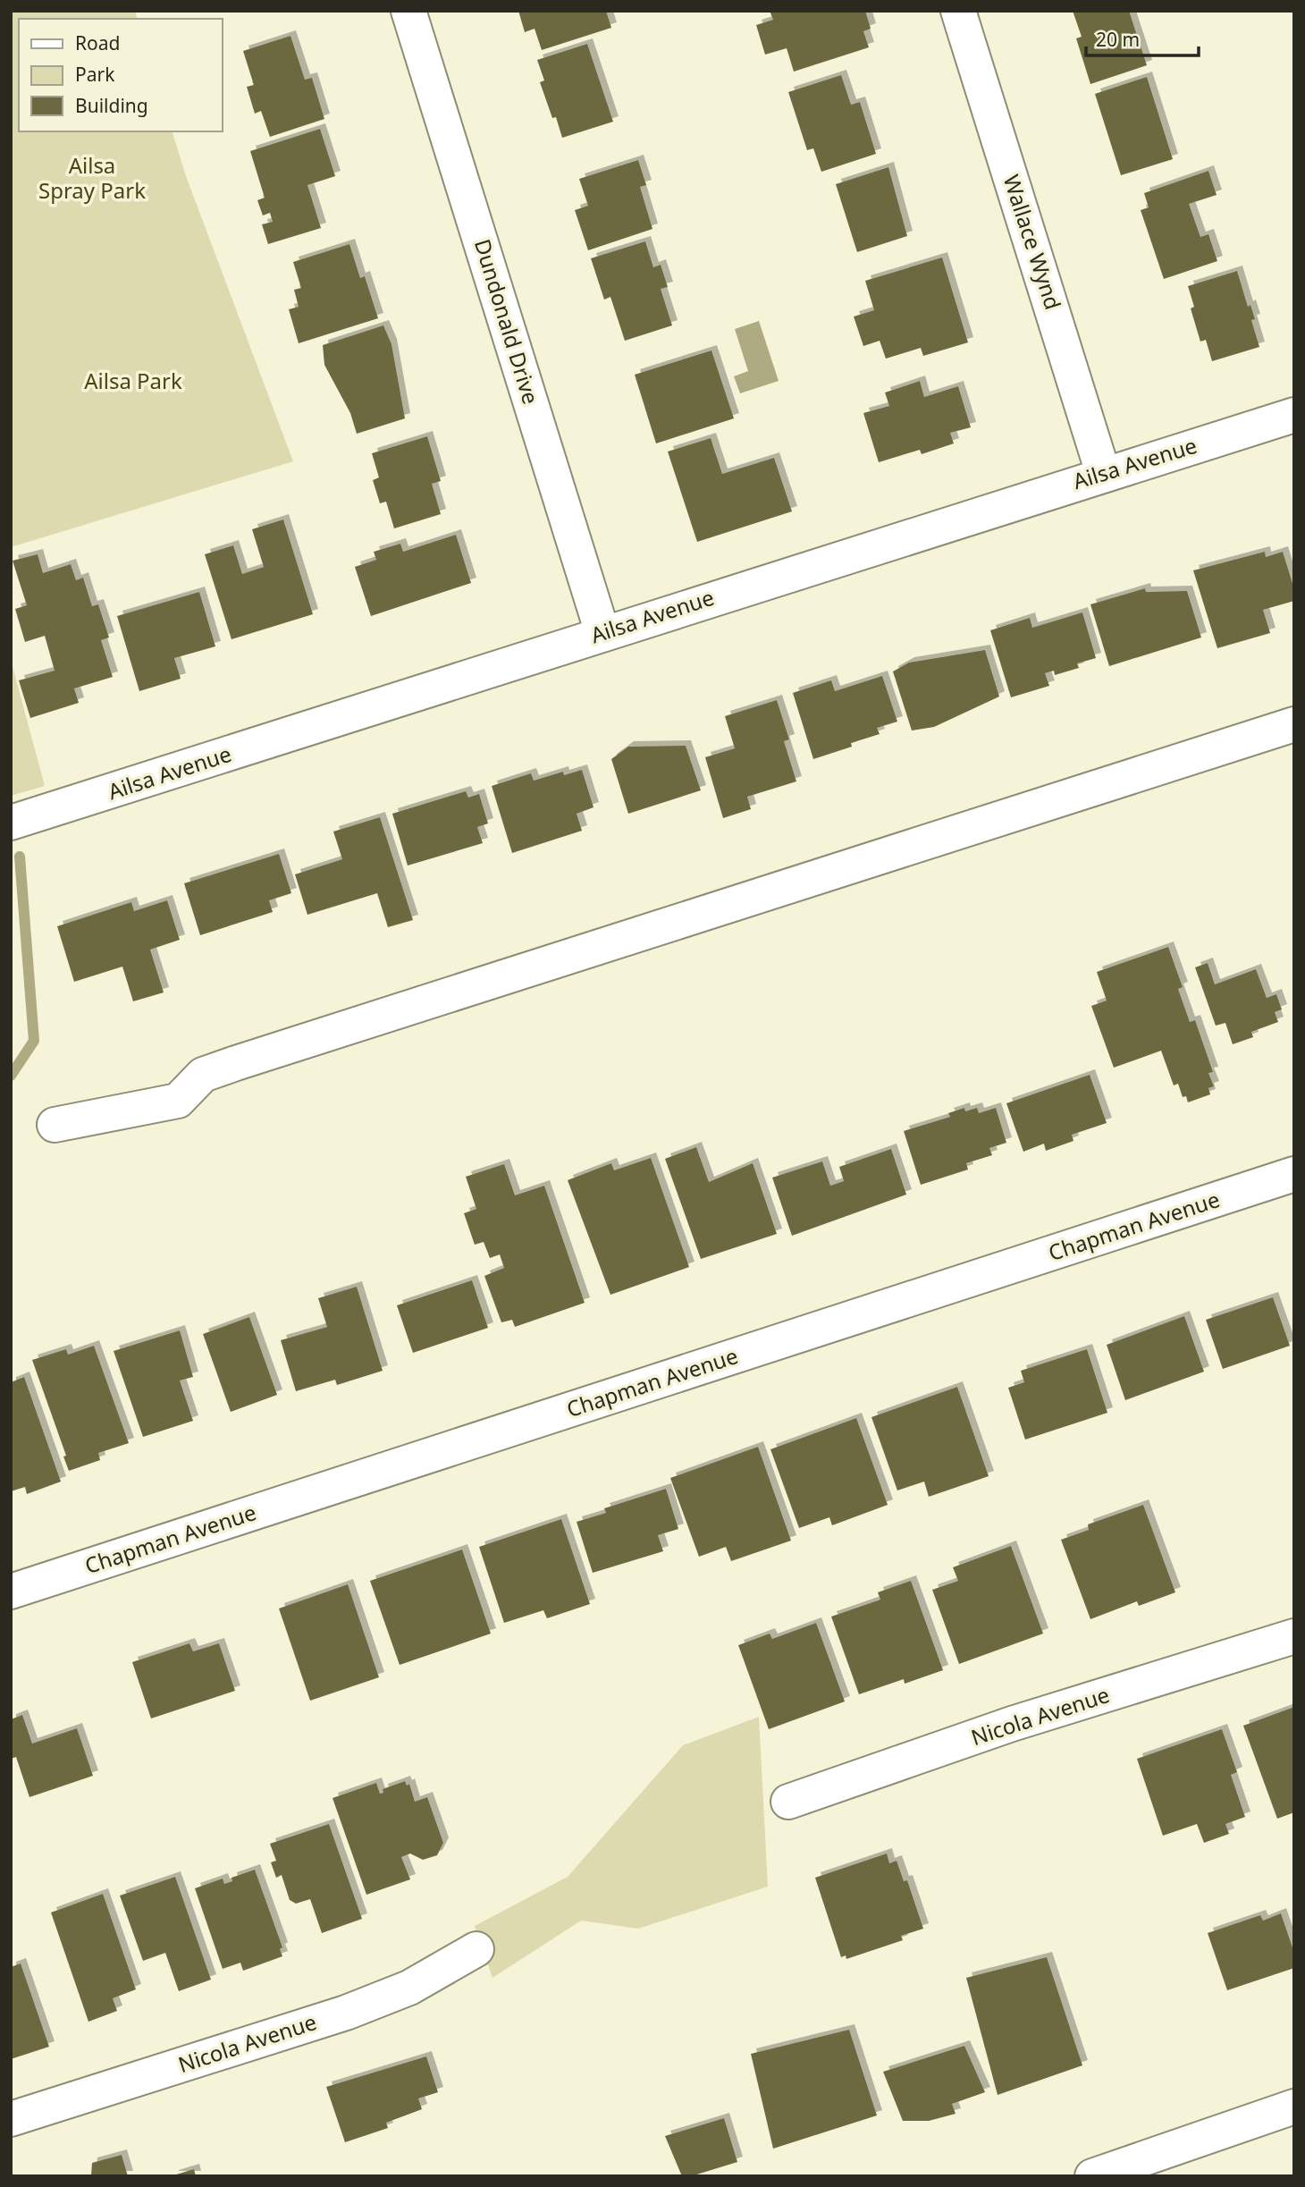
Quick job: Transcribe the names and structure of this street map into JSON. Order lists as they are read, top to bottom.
{
  "streets": {
    "street": [
      "Wallace Wynd",
      "Dundonald Drive",
      "Ailsa Avenue",
      "Chapman Avenue",
      "Nicola Avenue"
    ]
  },
  "crossings": [
    ["Wallace Wynd", "Ailsa Avenue"],
    ["Dundonald Drive", "Ailsa Avenue"]
  ],
  "parks": ["Ailsa Spray Park", "Ailsa Park"],
  "legend": ["Road", "Park", "Building"],
  "scale_bar": "20 m"
}
